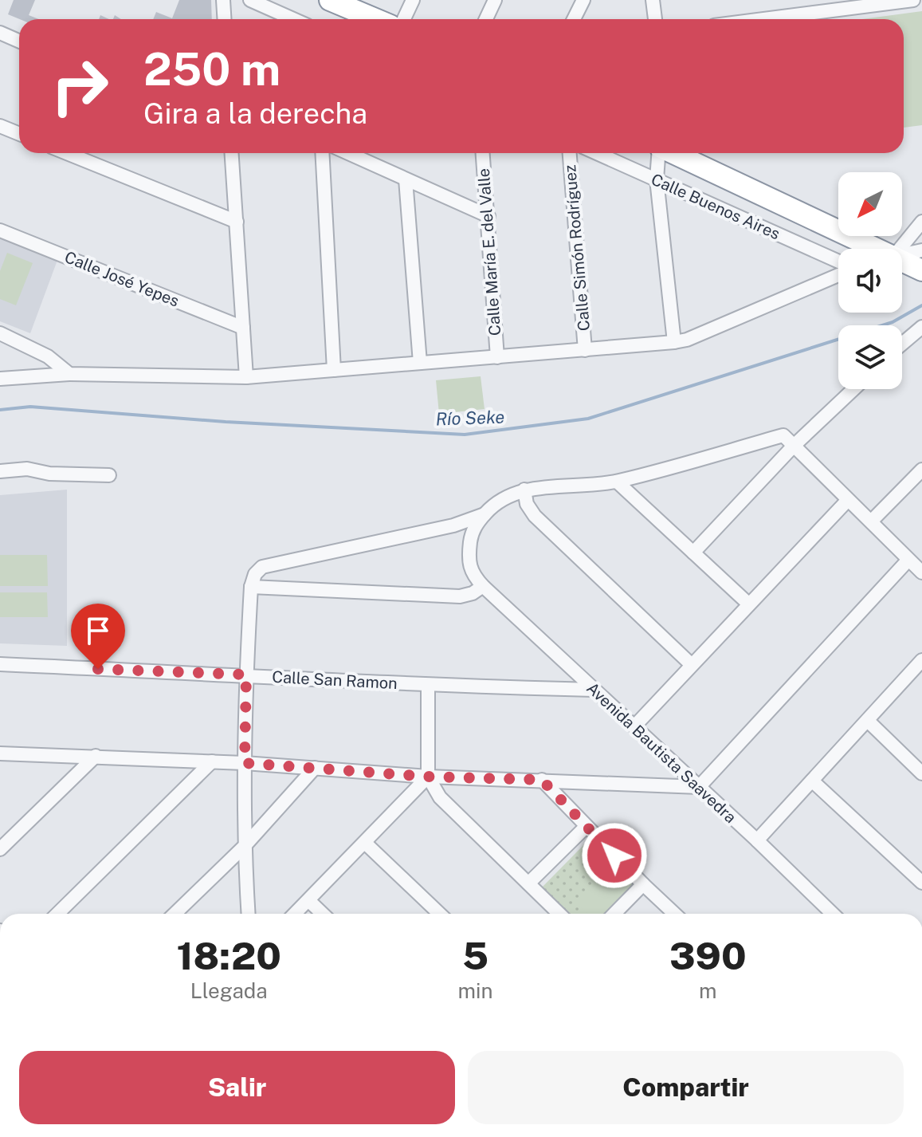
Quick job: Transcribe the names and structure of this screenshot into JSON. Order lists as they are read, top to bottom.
{
  "streets": {
    "street": [
      "Calle Buenos Aires",
      "Calle Simón Rodríguez",
      "Calle María E. del Valle",
      "Calle José Yepes",
      "Calle San Ramon",
      "Avenida Bautista Saavedra"
    ]
  },
  "crossings": [
    ["Calle San Ramon", "Avenida Bautista Saavedra"]
  ],
  "water": ["Río Seke"],
  "north": "bottom left",
  "page": {
    "turn": ["250 m", "Gira a la derecha"],
    "eta": [
      "18:20",
      "Llegada",
      "5",
      "min",
      "390",
      "m"
    ],
    "buttons": ["Salir", "Compartir"]
  }
}
